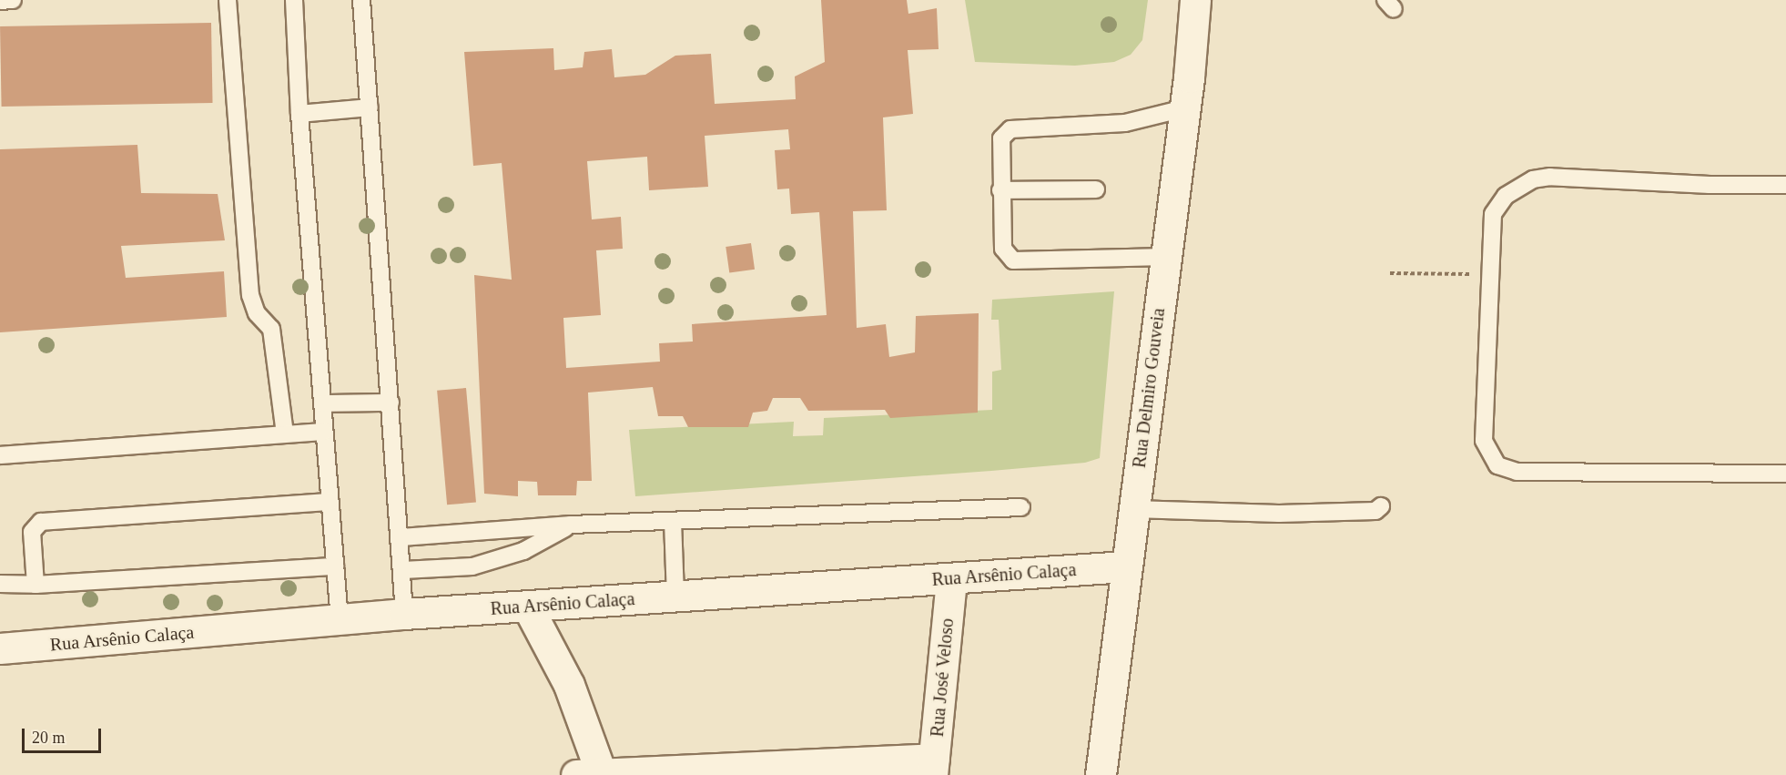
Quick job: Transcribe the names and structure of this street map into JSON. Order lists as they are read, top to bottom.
{
  "streets": {
    "street": ["Rua Delmiro Gouveia", "Rua Arsênio Calaça", "Rua José Veloso"]
  },
  "crossings": [
    ["Rua Delmiro Gouveia", "Rua Arsênio Calaça"],
    ["Rua Arsênio Calaça", "Rua José Veloso"]
  ],
  "scale_bar": "20 m"
}
